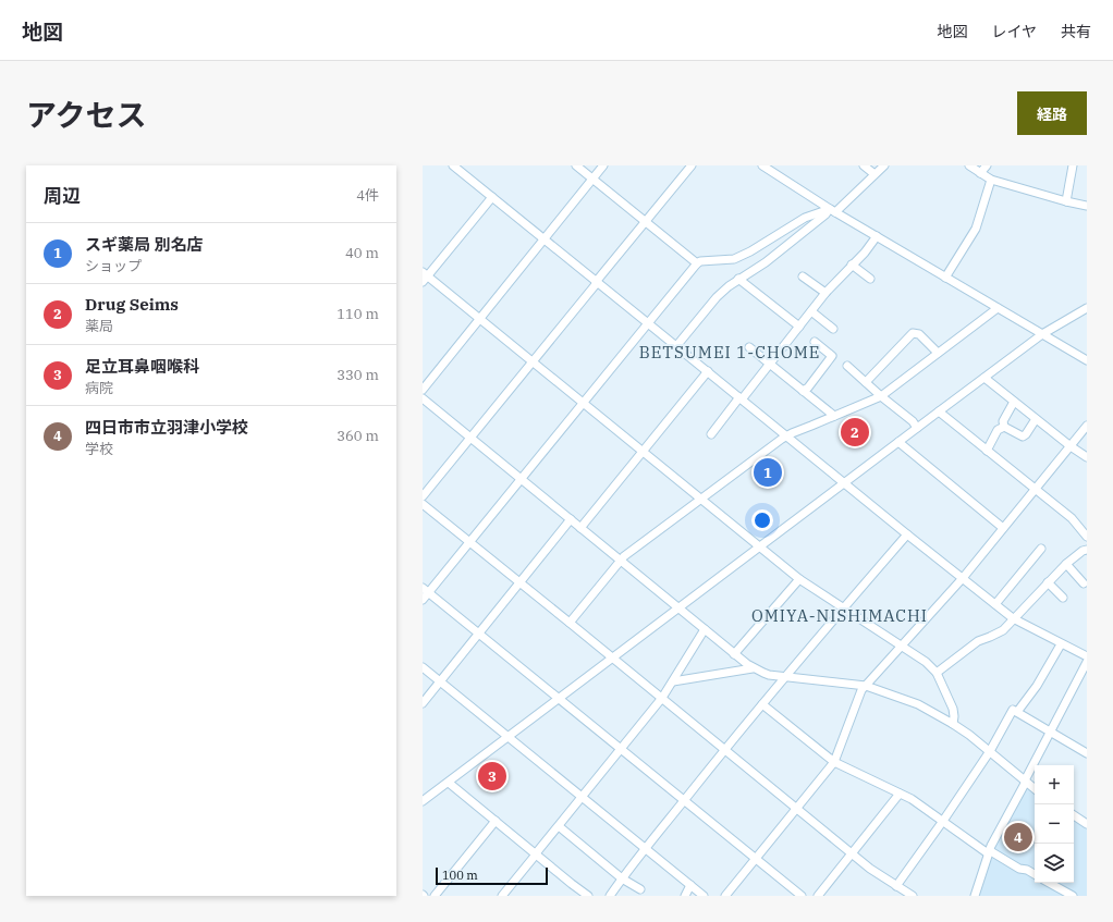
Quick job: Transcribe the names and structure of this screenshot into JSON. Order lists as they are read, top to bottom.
{
  "districts": ["BETSUMEI 1-CHOME", "OMIYA-NISHIMACHI"],
  "scale_bar": "100 m",
  "page": {
    "header": "地図",
    "nav": ["地図", "レイヤ", "共有"],
    "title": "アクセス",
    "buttons": "経路",
    "heading": ["周辺", "4件"],
    "list": [
      {
        "mark": "1",
        "name": "スギ薬局 別名店",
        "note": "ショップ",
        "value": "40 m"
      },
      {
        "mark": "2",
        "name": "Drug Seims",
        "note": "薬局",
        "value": "110 m"
      },
      {
        "mark": "3",
        "name": "足立耳鼻咽喉科",
        "note": "病院",
        "value": "330 m"
      },
      {
        "mark": "4",
        "name": "四日市市立羽津小学校",
        "note": "学校",
        "value": "360 m"
      }
    ],
    "pins": [
      "2",
      "1",
      "3",
      "4"
    ],
    "map_buttons": ["+", "−"],
    "scale": "100 m"
  }
}
